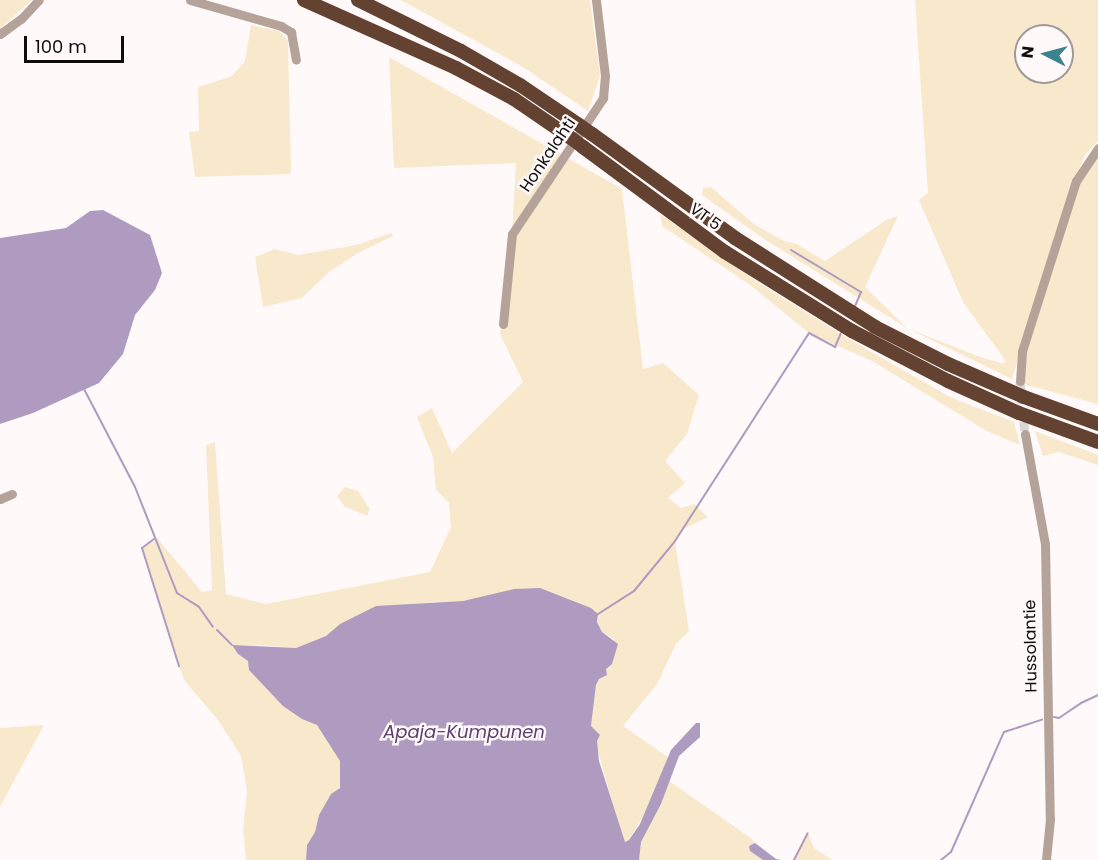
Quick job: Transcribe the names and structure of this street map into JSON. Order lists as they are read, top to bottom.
{
  "streets": {
    "highway": ["VT 5"],
    "street": ["Honkalahti", "Hussolantie"]
  },
  "water": ["Apaja-Kumpunen"],
  "scale_bar": "100 m",
  "north": "left"
}
